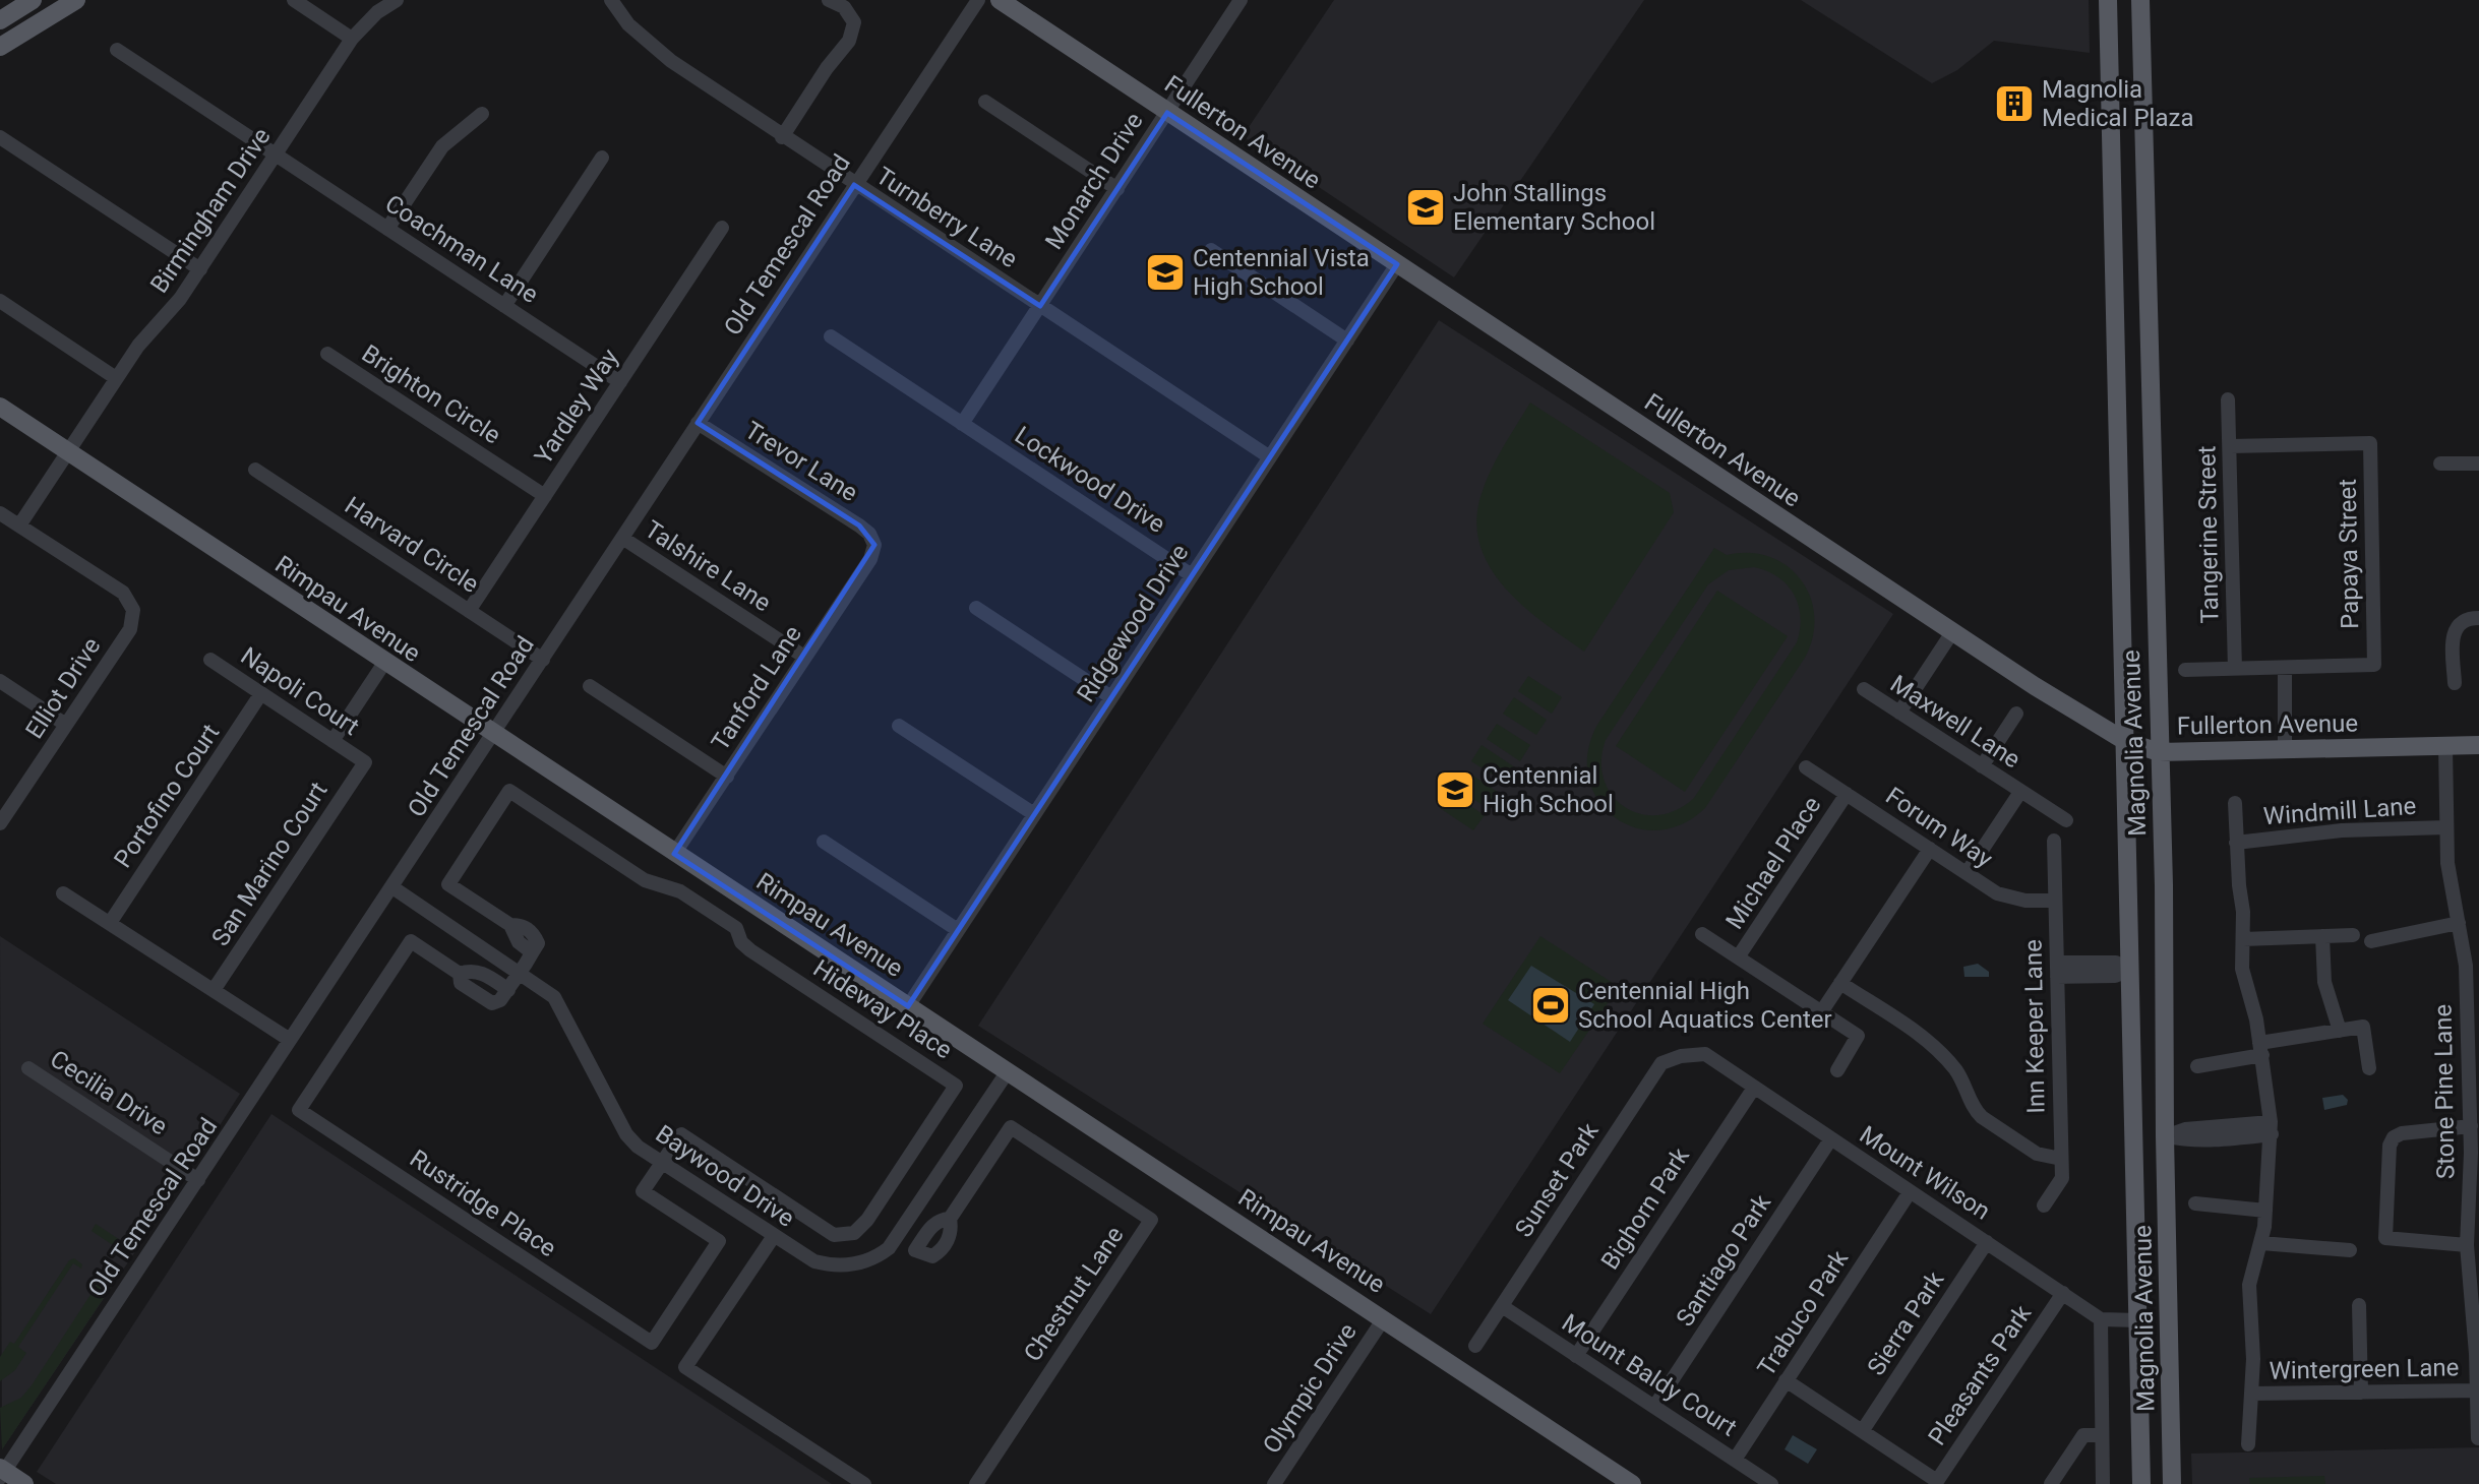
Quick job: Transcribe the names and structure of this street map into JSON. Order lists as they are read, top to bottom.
{
  "streets": {
    "main road": ["Fullerton Avenue", "Rimpau Avenue", "Magnolia Avenue"],
    "street": [
      "Monarch Drive",
      "Birmingham Drive",
      "Turnberry Lane",
      "Old Temescal Road",
      "Coachman Lane",
      "Brighton Circle",
      "Yardley Way",
      "Trevor Lane",
      "Lockwood Drive",
      "Tangerine Street",
      "Harvard Circle",
      "Papaya Street",
      "Talshire Lane",
      "Ridgewood Drive",
      "Elliot Drive",
      "Tanford Lane",
      "Napoli Court",
      "Maxwell Lane",
      "Portofino Court",
      "Windmill Lane",
      "Forum Way",
      "Michael Place",
      "San Marino Court",
      "Hideway Place",
      "Inn Keeper Lane",
      "Stone Pine Lane",
      "Cecilia Drive",
      "Mount Wilson",
      "Baywood Drive",
      "Sunset Park",
      "Rustridge Place",
      "Bighorn Park",
      "Santiago Park",
      "Chestnut Lane",
      "Trabuco Park",
      "Sierra Park",
      "Wintergreen Lane",
      "Mount Baldy Court",
      "Pleasants Park",
      "Olympic Drive"
    ]
  },
  "crossings": [
    ["Fullerton Avenue", "Monarch Drive"],
    ["Fullerton Avenue", "Ridgewood Drive"],
    ["Fullerton Avenue", "Magnolia Avenue"],
    ["Fullerton Avenue", "Stone Pine Lane"],
    ["Monarch Drive", "Turnberry Lane"],
    ["Monarch Drive", "Lockwood Drive"],
    ["Birmingham Drive", "Coachman Lane"],
    ["Birmingham Drive", "Rimpau Avenue"],
    ["Birmingham Drive", "Elliot Drive"],
    ["Turnberry Lane", "Old Temescal Road"],
    ["Turnberry Lane", "Ridgewood Drive"],
    ["Old Temescal Road", "Trevor Lane"],
    ["Old Temescal Road", "Harvard Circle"],
    ["Old Temescal Road", "Talshire Lane"],
    ["Old Temescal Road", "Rimpau Avenue"],
    ["Old Temescal Road", "Cecilia Drive"],
    ["Old Temescal Road", "Baywood Drive"],
    ["Coachman Lane", "Yardley Way"],
    ["Brighton Circle", "Yardley Way"],
    ["Yardley Way", "Harvard Circle"],
    ["Trevor Lane", "Tanford Lane"],
    ["Lockwood Drive", "Ridgewood Drive"],
    ["Tangerine Street", "Papaya Street"],
    ["Talshire Lane", "Tanford Lane"],
    ["Rimpau Avenue", "Ridgewood Drive"],
    ["Rimpau Avenue", "Tanford Lane"],
    ["Rimpau Avenue", "Baywood Drive"],
    ["Rimpau Avenue", "Olympic Drive"],
    ["Napoli Court", "Portofino Court"],
    ["Napoli Court", "San Marino Court"],
    ["Windmill Lane", "Stone Pine Lane"],
    ["Forum Way", "Michael Place"],
    ["Forum Way", "Inn Keeper Lane"],
    ["Hideway Place", "Baywood Drive"],
    ["Hideway Place", "Rustridge Place"],
    ["Stone Pine Lane", "Wintergreen Lane"],
    ["Mount Wilson", "Sunset Park"],
    ["Mount Wilson", "Bighorn Park"],
    ["Mount Wilson", "Santiago Park"],
    ["Mount Wilson", "Trabuco Park"],
    ["Mount Wilson", "Sierra Park"],
    ["Mount Wilson", "Pleasants Park"],
    ["Baywood Drive", "Rustridge Place"],
    ["Sunset Park", "Mount Baldy Court"],
    ["Bighorn Park", "Mount Baldy Court"],
    ["Santiago Park", "Mount Baldy Court"],
    ["Trabuco Park", "Mount Baldy Court"]
  ],
  "places": {
    "building": ["Magnolia Medical Plaza"],
    "school or university": ["John Stallings Elementary School", "Centennial Vista High School", "Centennial High School"],
    "sports": ["Centennial High School Aquatics Center"]
  }
}
